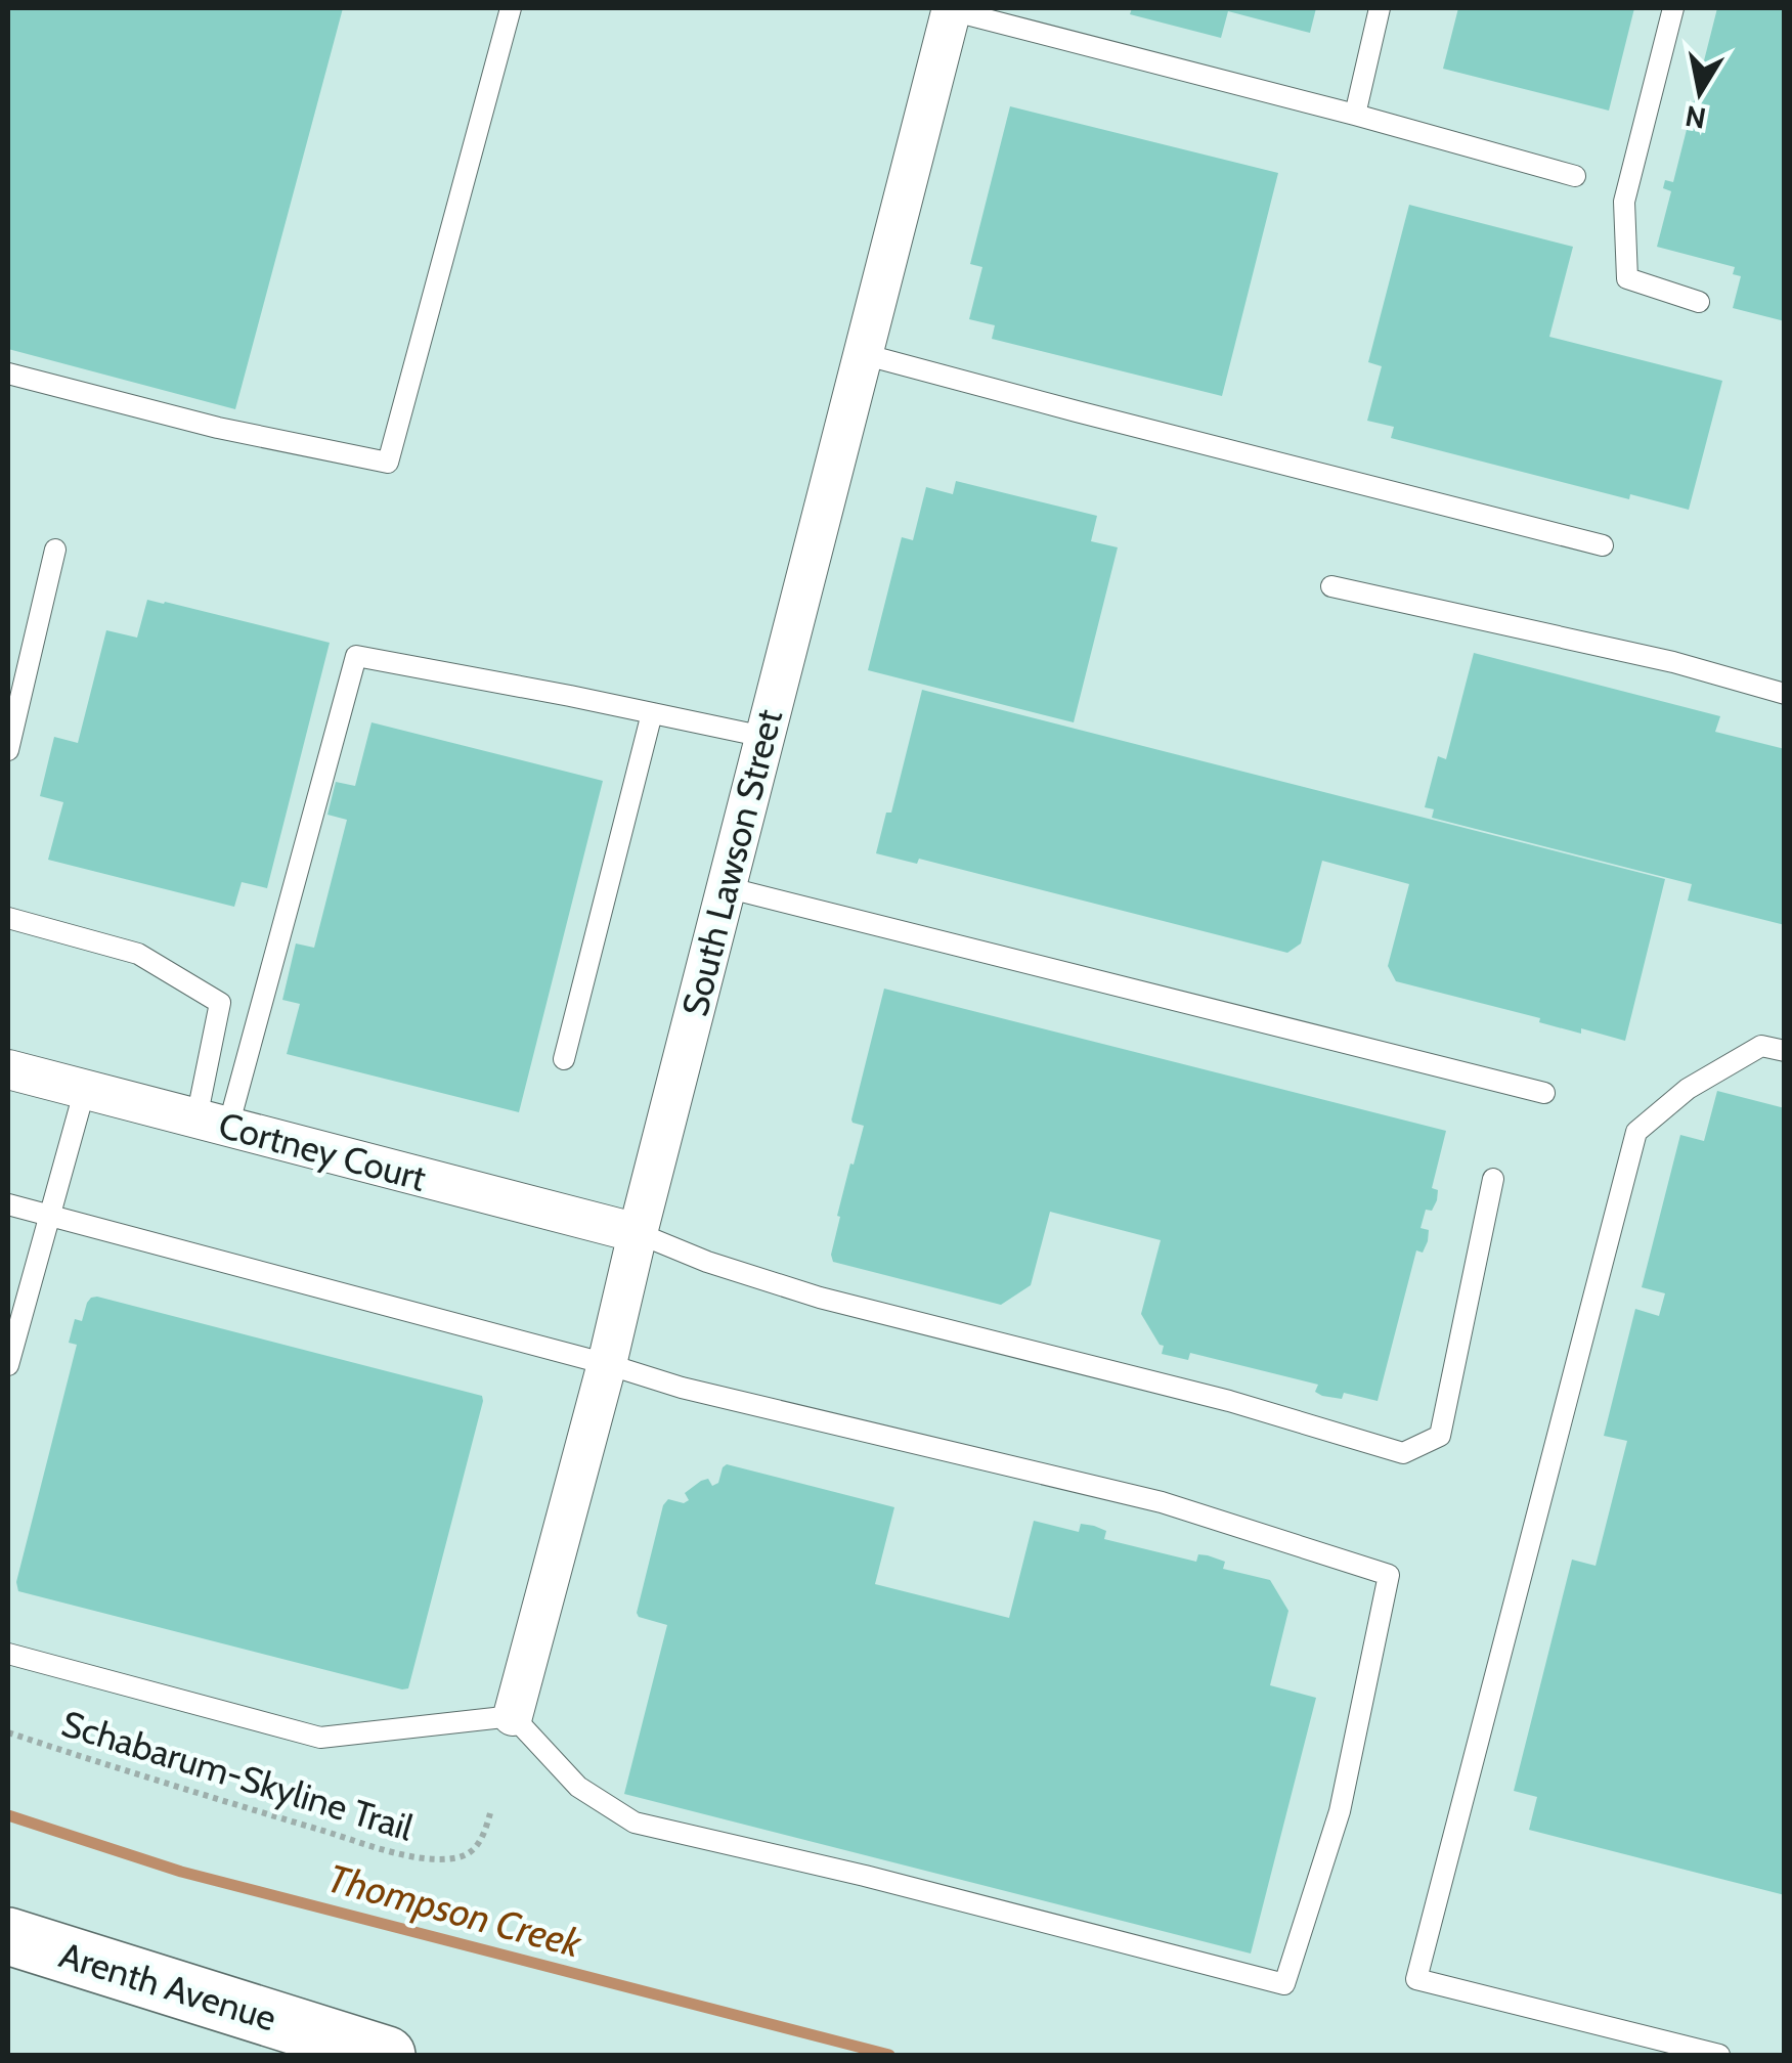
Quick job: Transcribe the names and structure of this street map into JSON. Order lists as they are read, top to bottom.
{
  "streets": {
    "street": ["South Lawson Street", "Cortney Court", "Arenth Avenue"],
    "path": ["Schabarum-Skyline Trail"]
  },
  "crossings": [
    ["South Lawson Street", "Cortney Court"]
  ],
  "water": ["Thompson Creek"],
  "north": "bottom"
}
